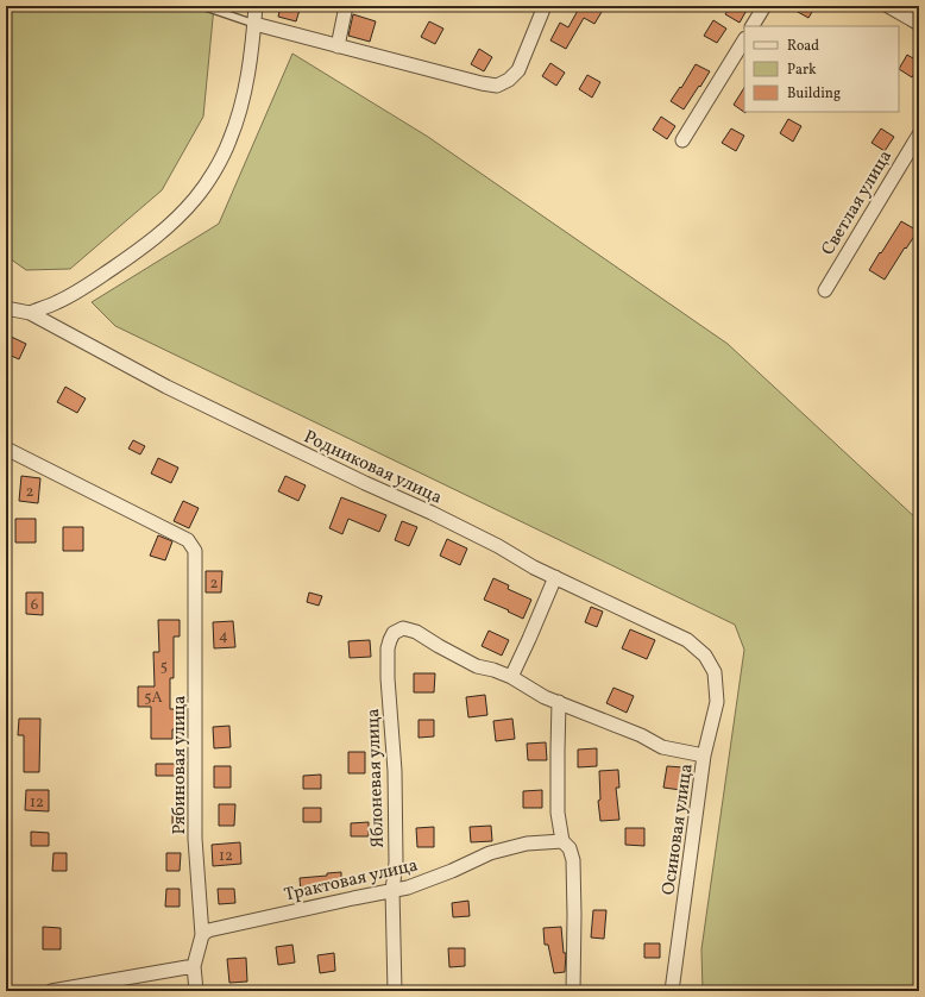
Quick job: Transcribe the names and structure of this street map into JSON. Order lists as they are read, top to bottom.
{
  "streets": {
    "street": [
      "Светлая улица",
      "Родниковая улица",
      "Рябиновая улица",
      "Яблоневая улица",
      "Осиновая улица",
      "Трактовая улица"
    ]
  },
  "crossings": [
    ["Родниковая улица", "Осиновая улица"],
    ["Рябиновая улица", "Трактовая улица"],
    ["Яблоневая улица", "Трактовая улица"]
  ],
  "house_numbers": [
    "2",
    "2",
    "6",
    "4",
    "5",
    "5А",
    "12",
    "12"
  ],
  "legend": ["Road", "Park", "Building"]
}
